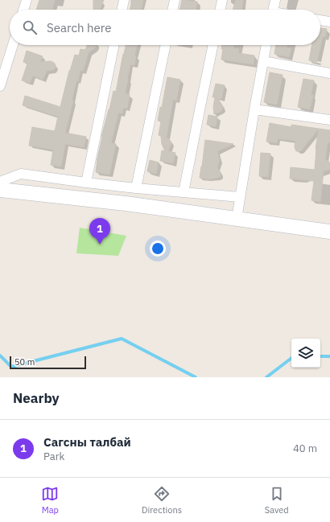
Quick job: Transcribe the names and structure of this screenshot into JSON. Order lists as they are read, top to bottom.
{
  "scale_bar": "50 m",
  "page": {
    "search": "Search here",
    "pins": "1",
    "scale": "50 m",
    "heading": "Nearby",
    "list": [
      {
        "mark": "1",
        "name": "Сагсны талбай",
        "note": "Park",
        "value": "40 m"
      }
    ],
    "nav": ["Map", "Directions", "Saved"]
  }
}
